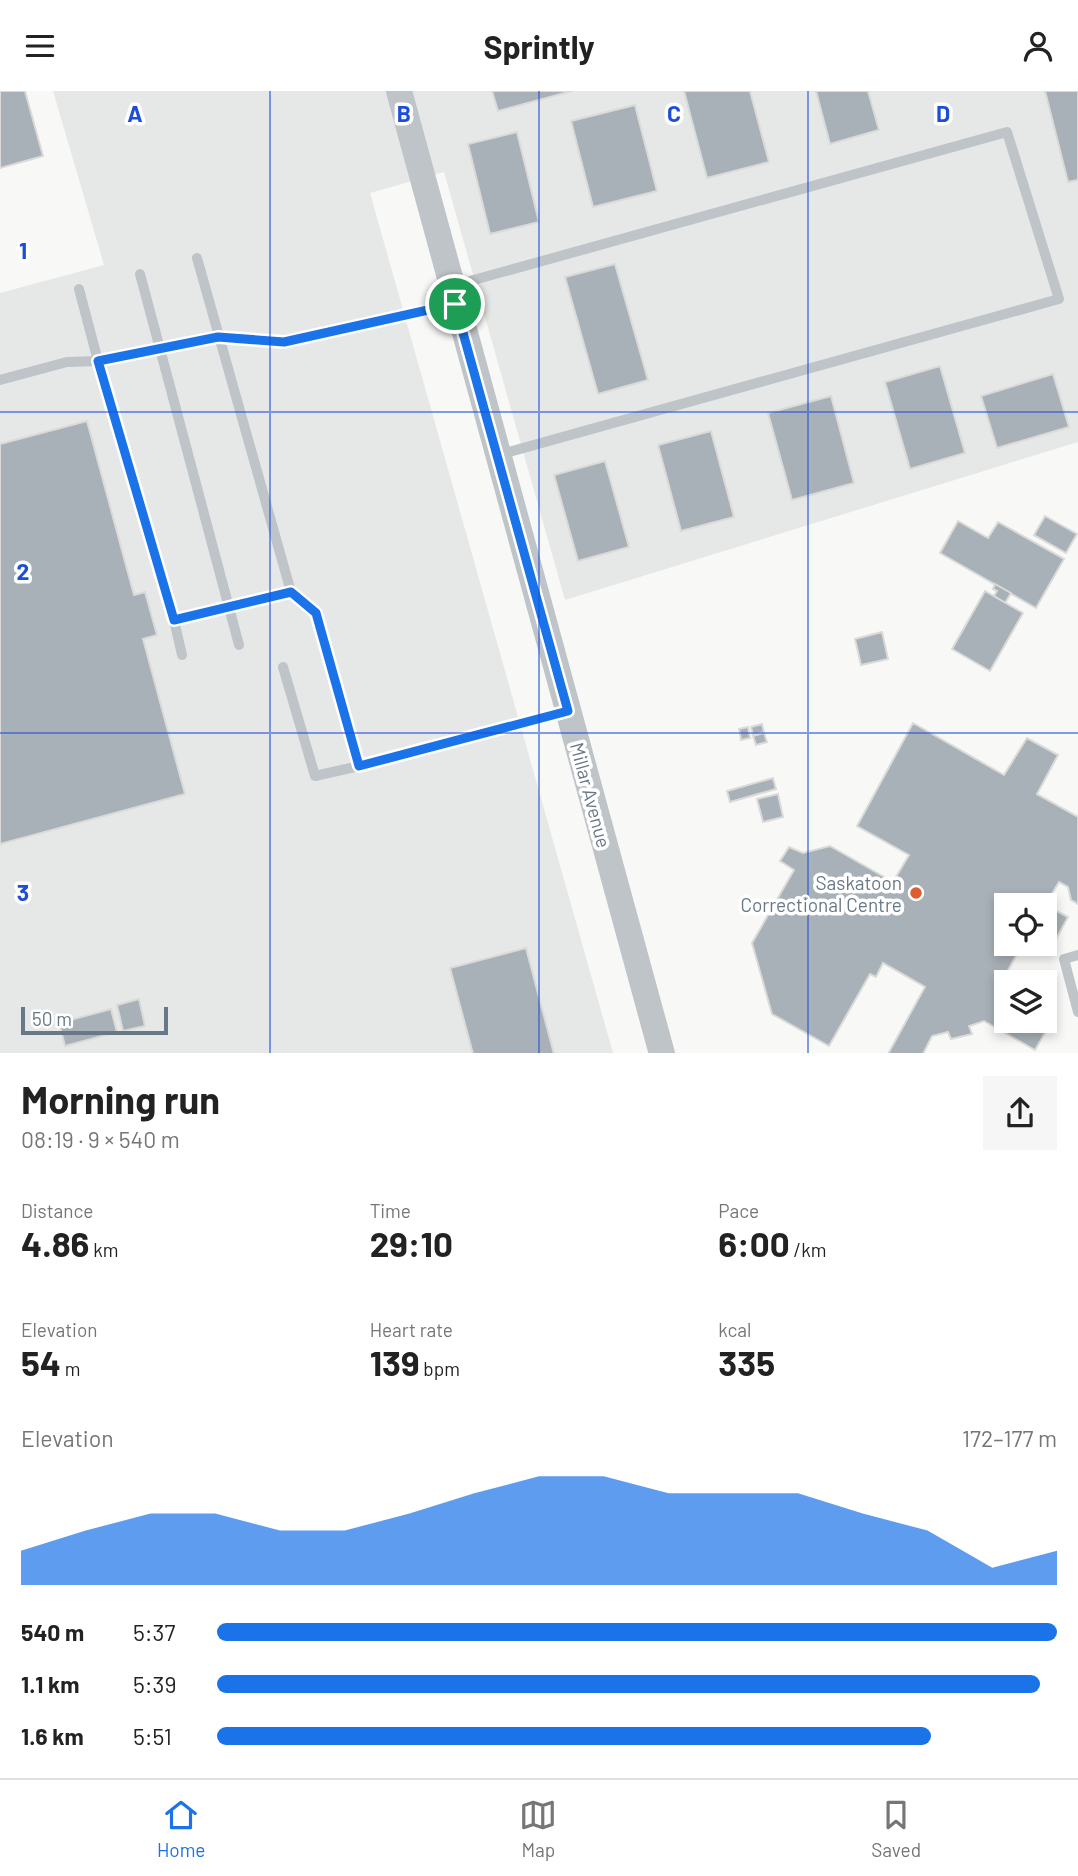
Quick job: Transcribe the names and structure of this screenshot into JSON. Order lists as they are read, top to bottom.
{
  "streets": {
    "street": ["Millar Avenue"]
  },
  "places": ["Saskatoon Correctional Centre"],
  "scale_bar": "50 m",
  "page": {
    "header": "Sprintly",
    "scale": "50 m",
    "heading": ["Morning run", "08:19 · 9 × 540 m"],
    "stats": [
      ["Distance", "4.86 km"],
      ["Time", "29:10"],
      ["Pace", "6:00 /km"],
      ["Elevation", "54 m"],
      ["Heart rate", "139 bpm"],
      ["kcal", "335"]
    ],
    "chart": ["Elevation", "172–177 m"],
    "list": [
      {
        "name": "540 m",
        "note": "5:37"
      },
      {
        "name": "1.1 km",
        "note": "5:39"
      },
      {
        "name": "1.6 km",
        "note": "5:51"
      }
    ],
    "tabs": ["Home", "Map", "Saved"]
  },
  "grid": {
    "columns": [
      "A",
      "B",
      "C",
      "D"
    ],
    "rows": ["1", "2", "3"]
  }
}
